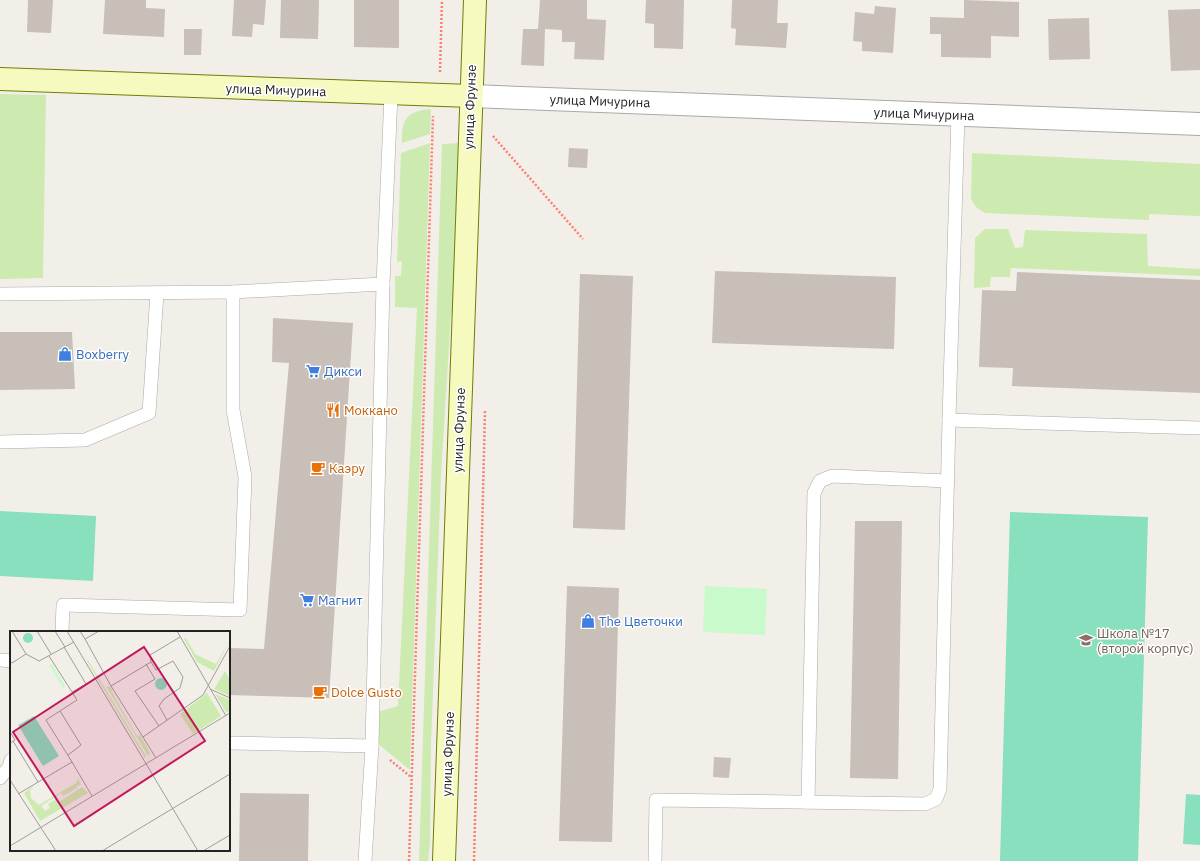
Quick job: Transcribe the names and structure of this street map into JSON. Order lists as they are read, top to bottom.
{
  "streets": {
    "main road": ["улица Мичурина", "улица Фрунзе"]
  },
  "crossings": [
    ["улица Мичурина", "улица Фрунзе"]
  ],
  "places": {
    "shop": ["Boxberry", "The Цветочки"],
    "supermarket": ["Дикси", "Магнит"],
    "restaurant": ["Моккано"],
    "cafe": ["Каэру", "Dolce Gusto"],
    "school or university": ["Школа №17 (второй корпус)"]
  }
}
